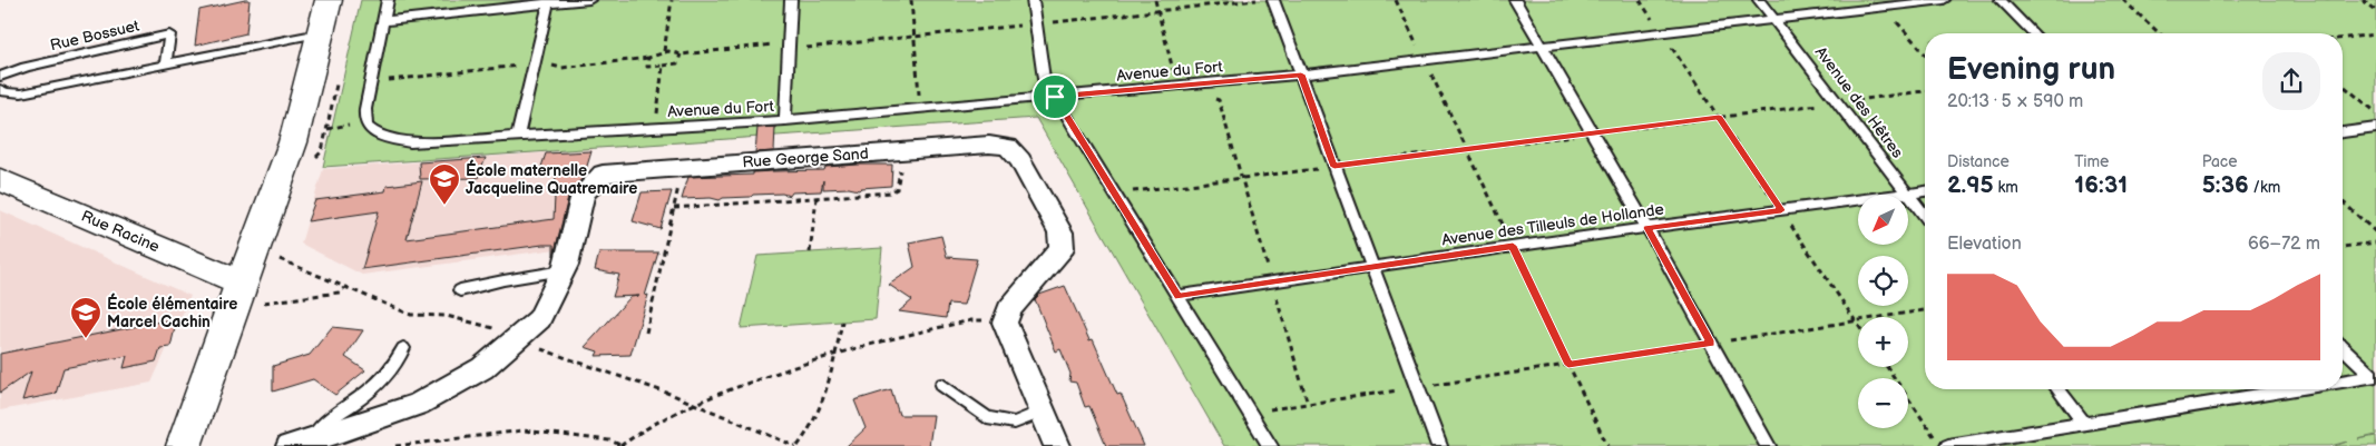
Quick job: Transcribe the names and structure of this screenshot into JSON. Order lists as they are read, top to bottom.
{
  "streets": {
    "main road": ["Rue Racine"],
    "street": ["Rue George Sand"],
    "lane": [
      "Rue Bossuet",
      "Avenue du Fort",
      "Avenue des Hêtres",
      "Avenue des Tilleuls de Hollande"
    ]
  },
  "crossings": [
    ["Avenue du Fort", "Avenue des Hêtres"],
    ["Avenue des Hêtres", "Avenue des Tilleuls de Hollande"]
  ],
  "places": {
    "school or university": ["École maternelle Jacqueline Quatremaire", "École élémentaire Marcel Cachin"]
  },
  "north": "bottom left",
  "page": {
    "heading": ["Evening run", "20:13 · 5 × 590 m"],
    "stats": [
      ["Distance", "2.95 km"],
      ["Time", "16:31"],
      ["Pace", "5:36 /km"]
    ],
    "map_buttons": ["+", "−"],
    "chart": ["Elevation", "66–72 m"]
  }
}
